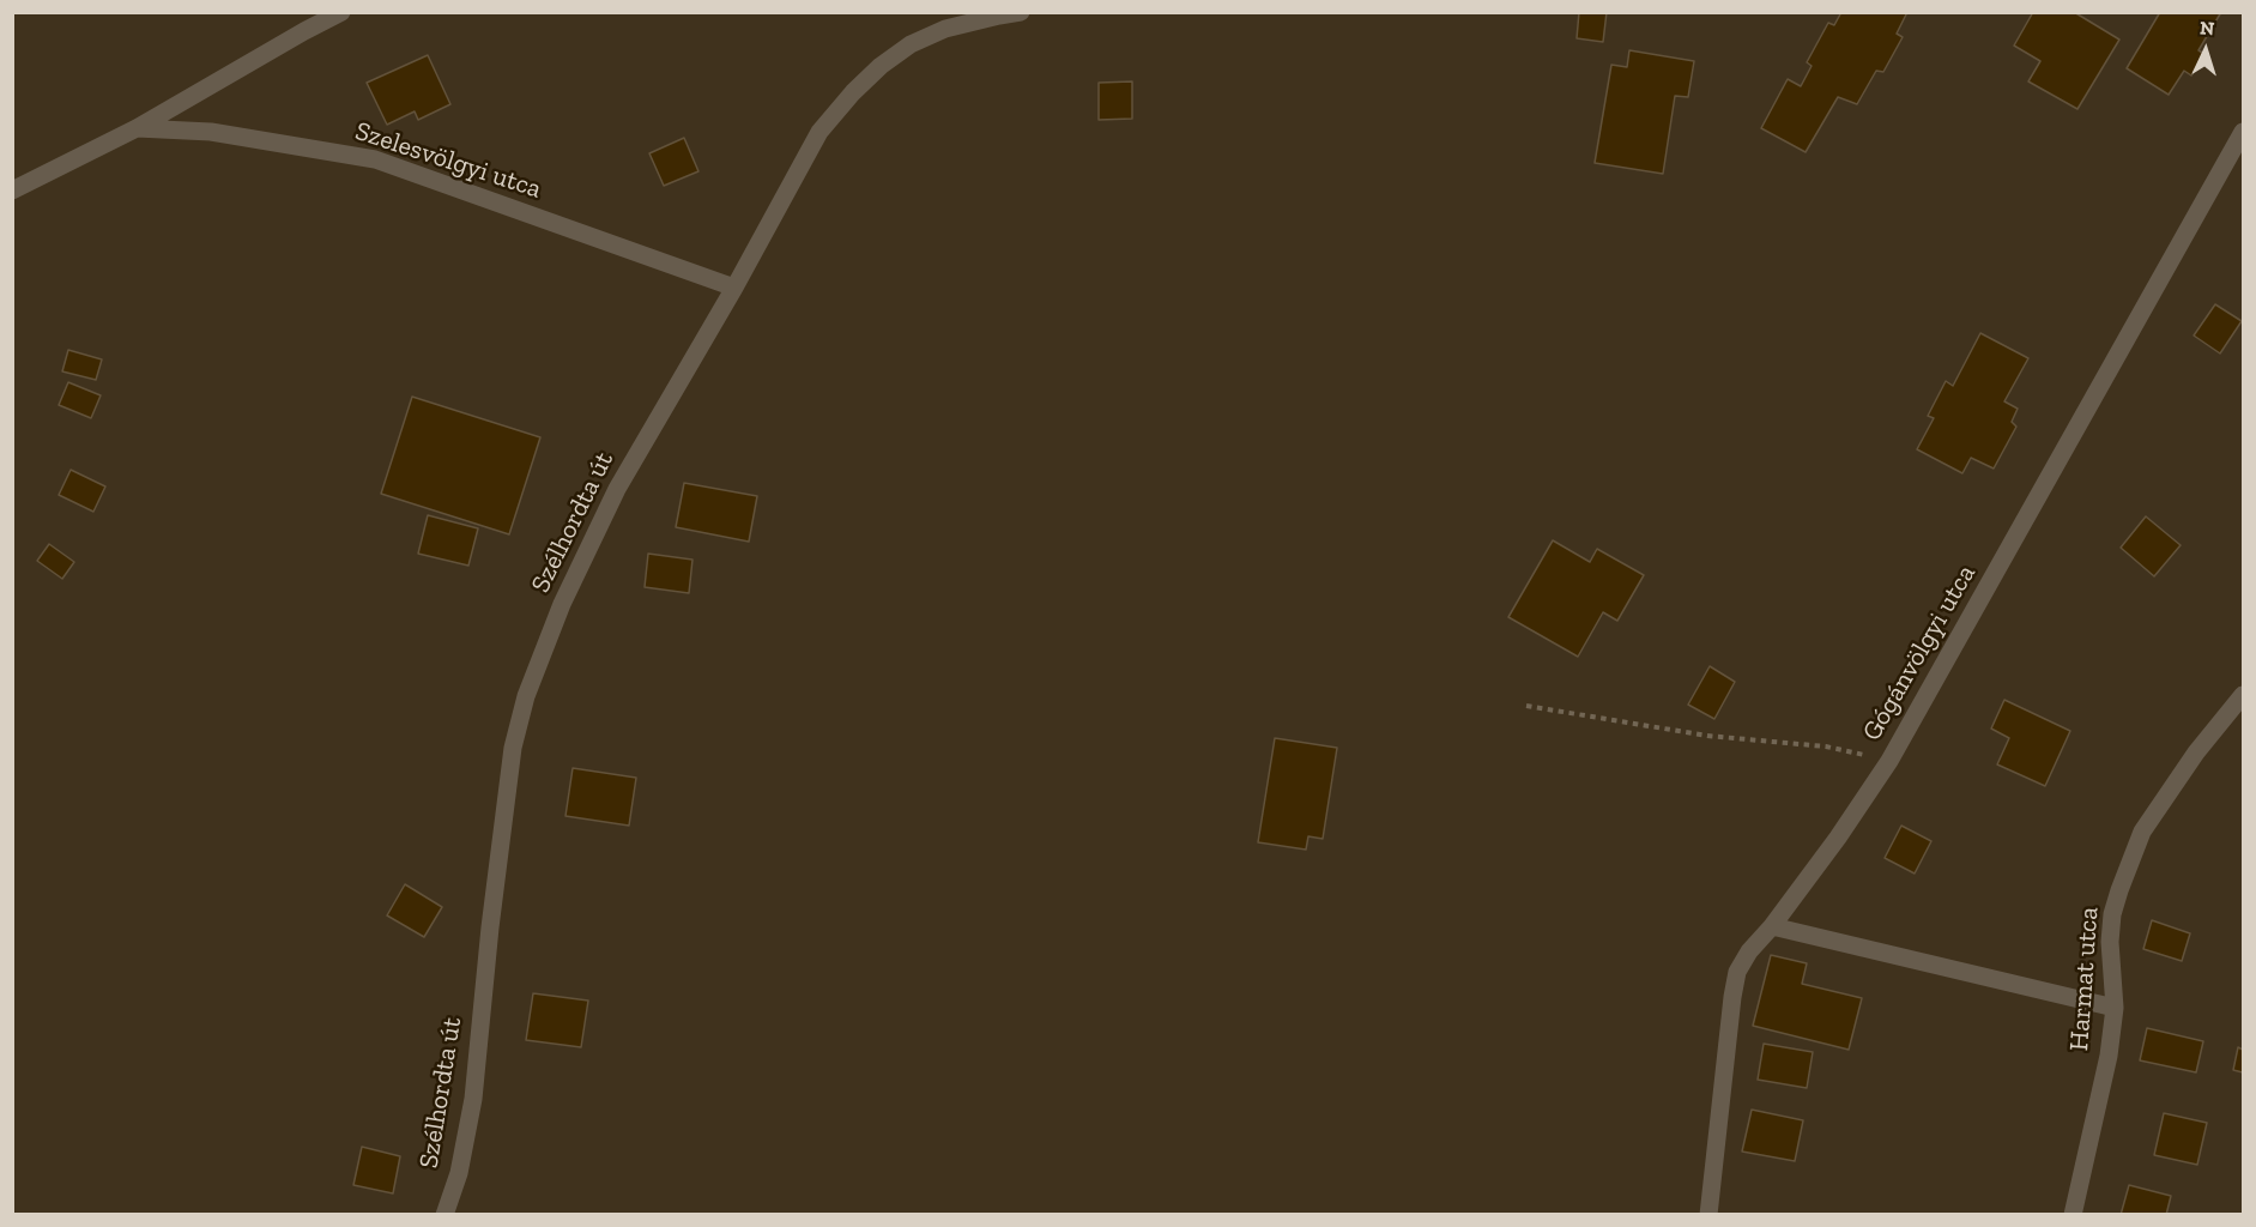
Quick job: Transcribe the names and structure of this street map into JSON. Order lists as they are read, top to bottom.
{
  "streets": {
    "street": [
      "Szelesvölgyi utca",
      "Szélhordta út",
      "Gógánvölgyi utca",
      "Harmat utca"
    ]
  },
  "crossings": [
    ["Szelesvölgyi utca", "Szélhordta út"]
  ],
  "north": "top"
}
